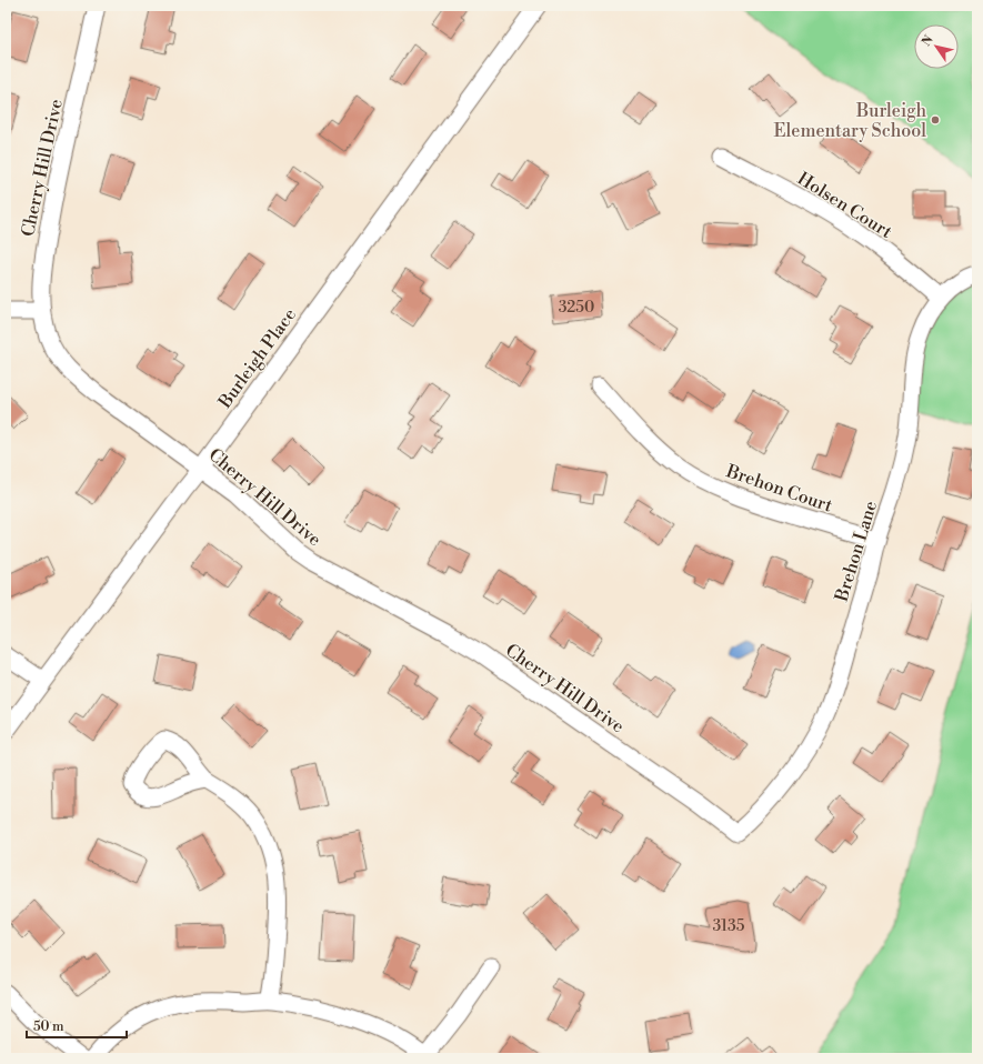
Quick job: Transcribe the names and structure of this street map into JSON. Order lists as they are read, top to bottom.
{
  "streets": {
    "street": [
      "Cherry Hill Drive",
      "Holsen Court",
      "Burleigh Place",
      "Brehon Court",
      "Brehon Lane"
    ]
  },
  "crossings": [
    ["Cherry Hill Drive", "Burleigh Place"],
    ["Cherry Hill Drive", "Brehon Lane"],
    ["Holsen Court", "Brehon Lane"],
    ["Brehon Court", "Brehon Lane"]
  ],
  "places": ["Burleigh Elementary School"],
  "house_numbers": ["3250", "3135"],
  "scale_bar": "50 m",
  "north": "top left"
}
